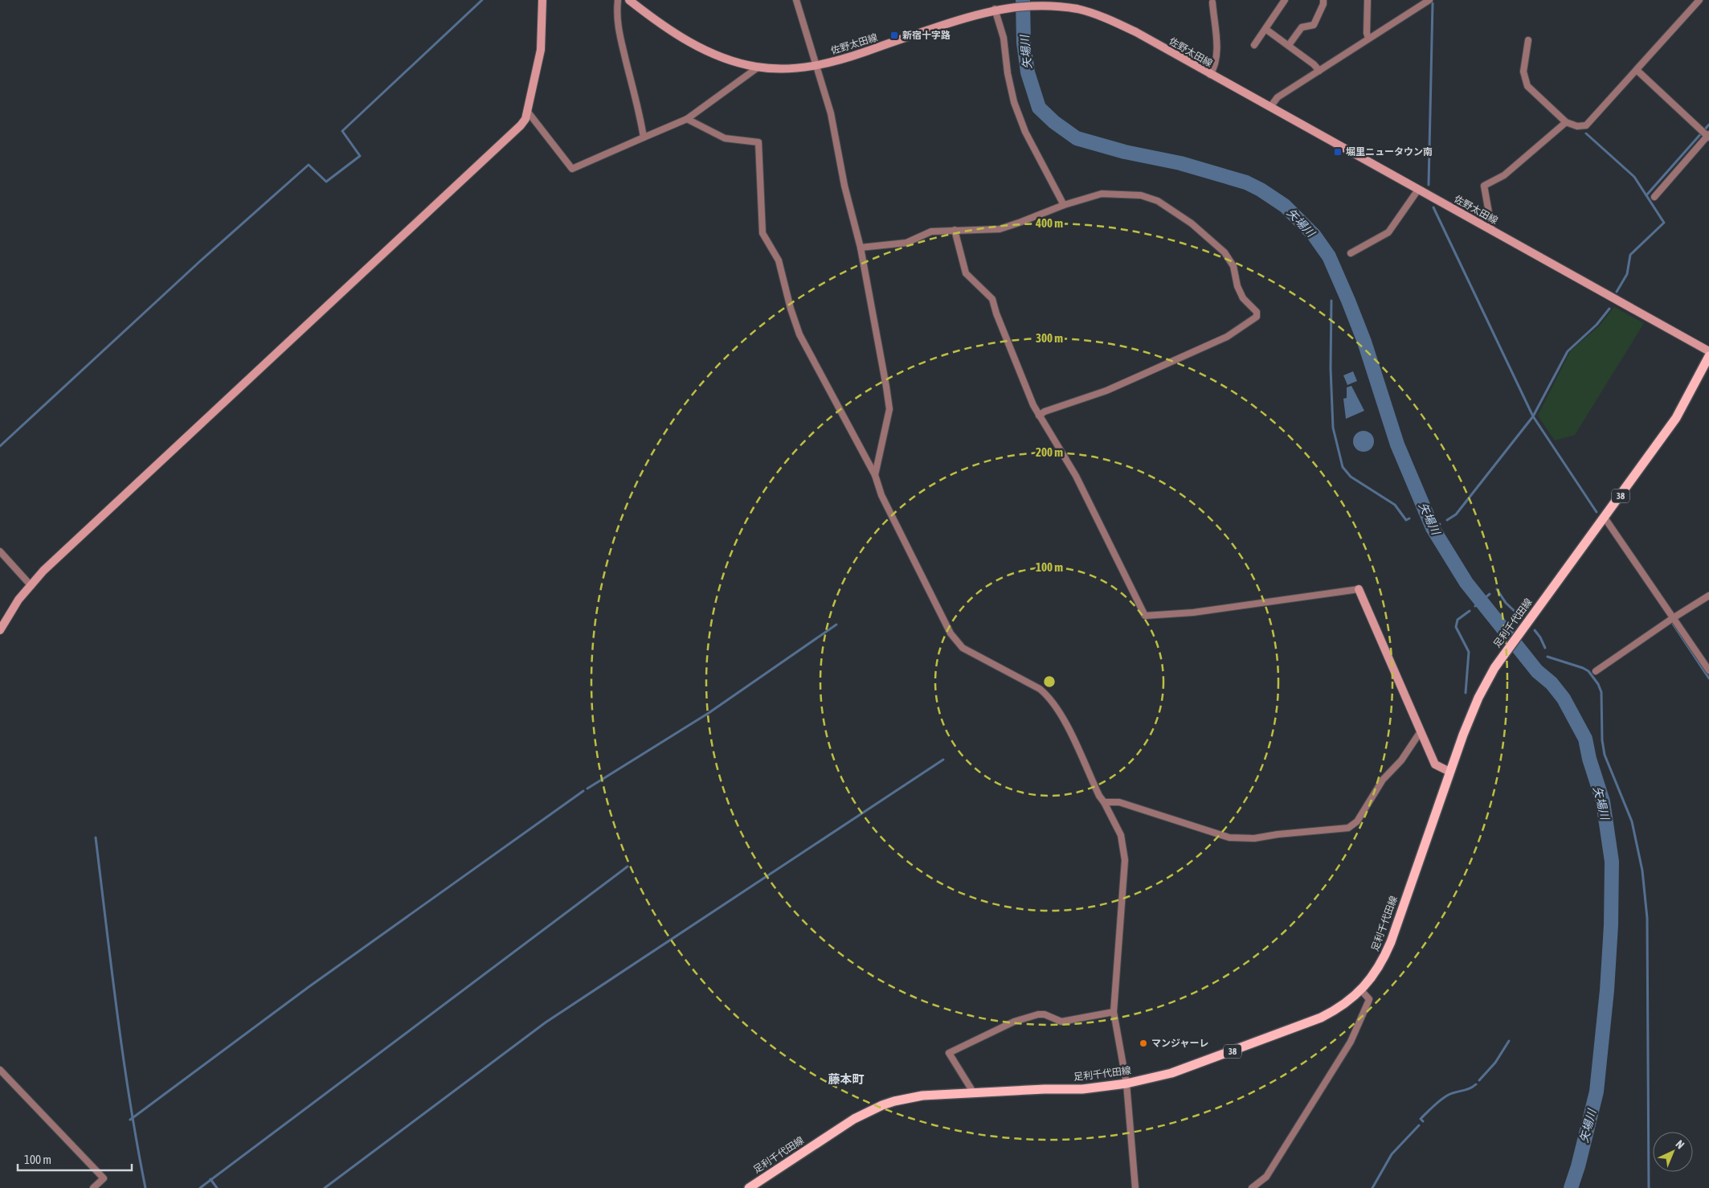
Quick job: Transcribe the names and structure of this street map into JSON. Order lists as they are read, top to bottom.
{
  "streets": {
    "main road": ["佐野太田線", "38", "足利千代田線"]
  },
  "districts": ["藤本町"],
  "water": ["矢場川"],
  "places": {
    "transit": ["新宿十字路", "堀里ニュータウン南"],
    "other": ["マンジャーレ"]
  },
  "scale_bar": "100 m",
  "north": "top right",
  "rings": [
    "400 m",
    "300 m",
    "200 m",
    "100 m"
  ]
}
